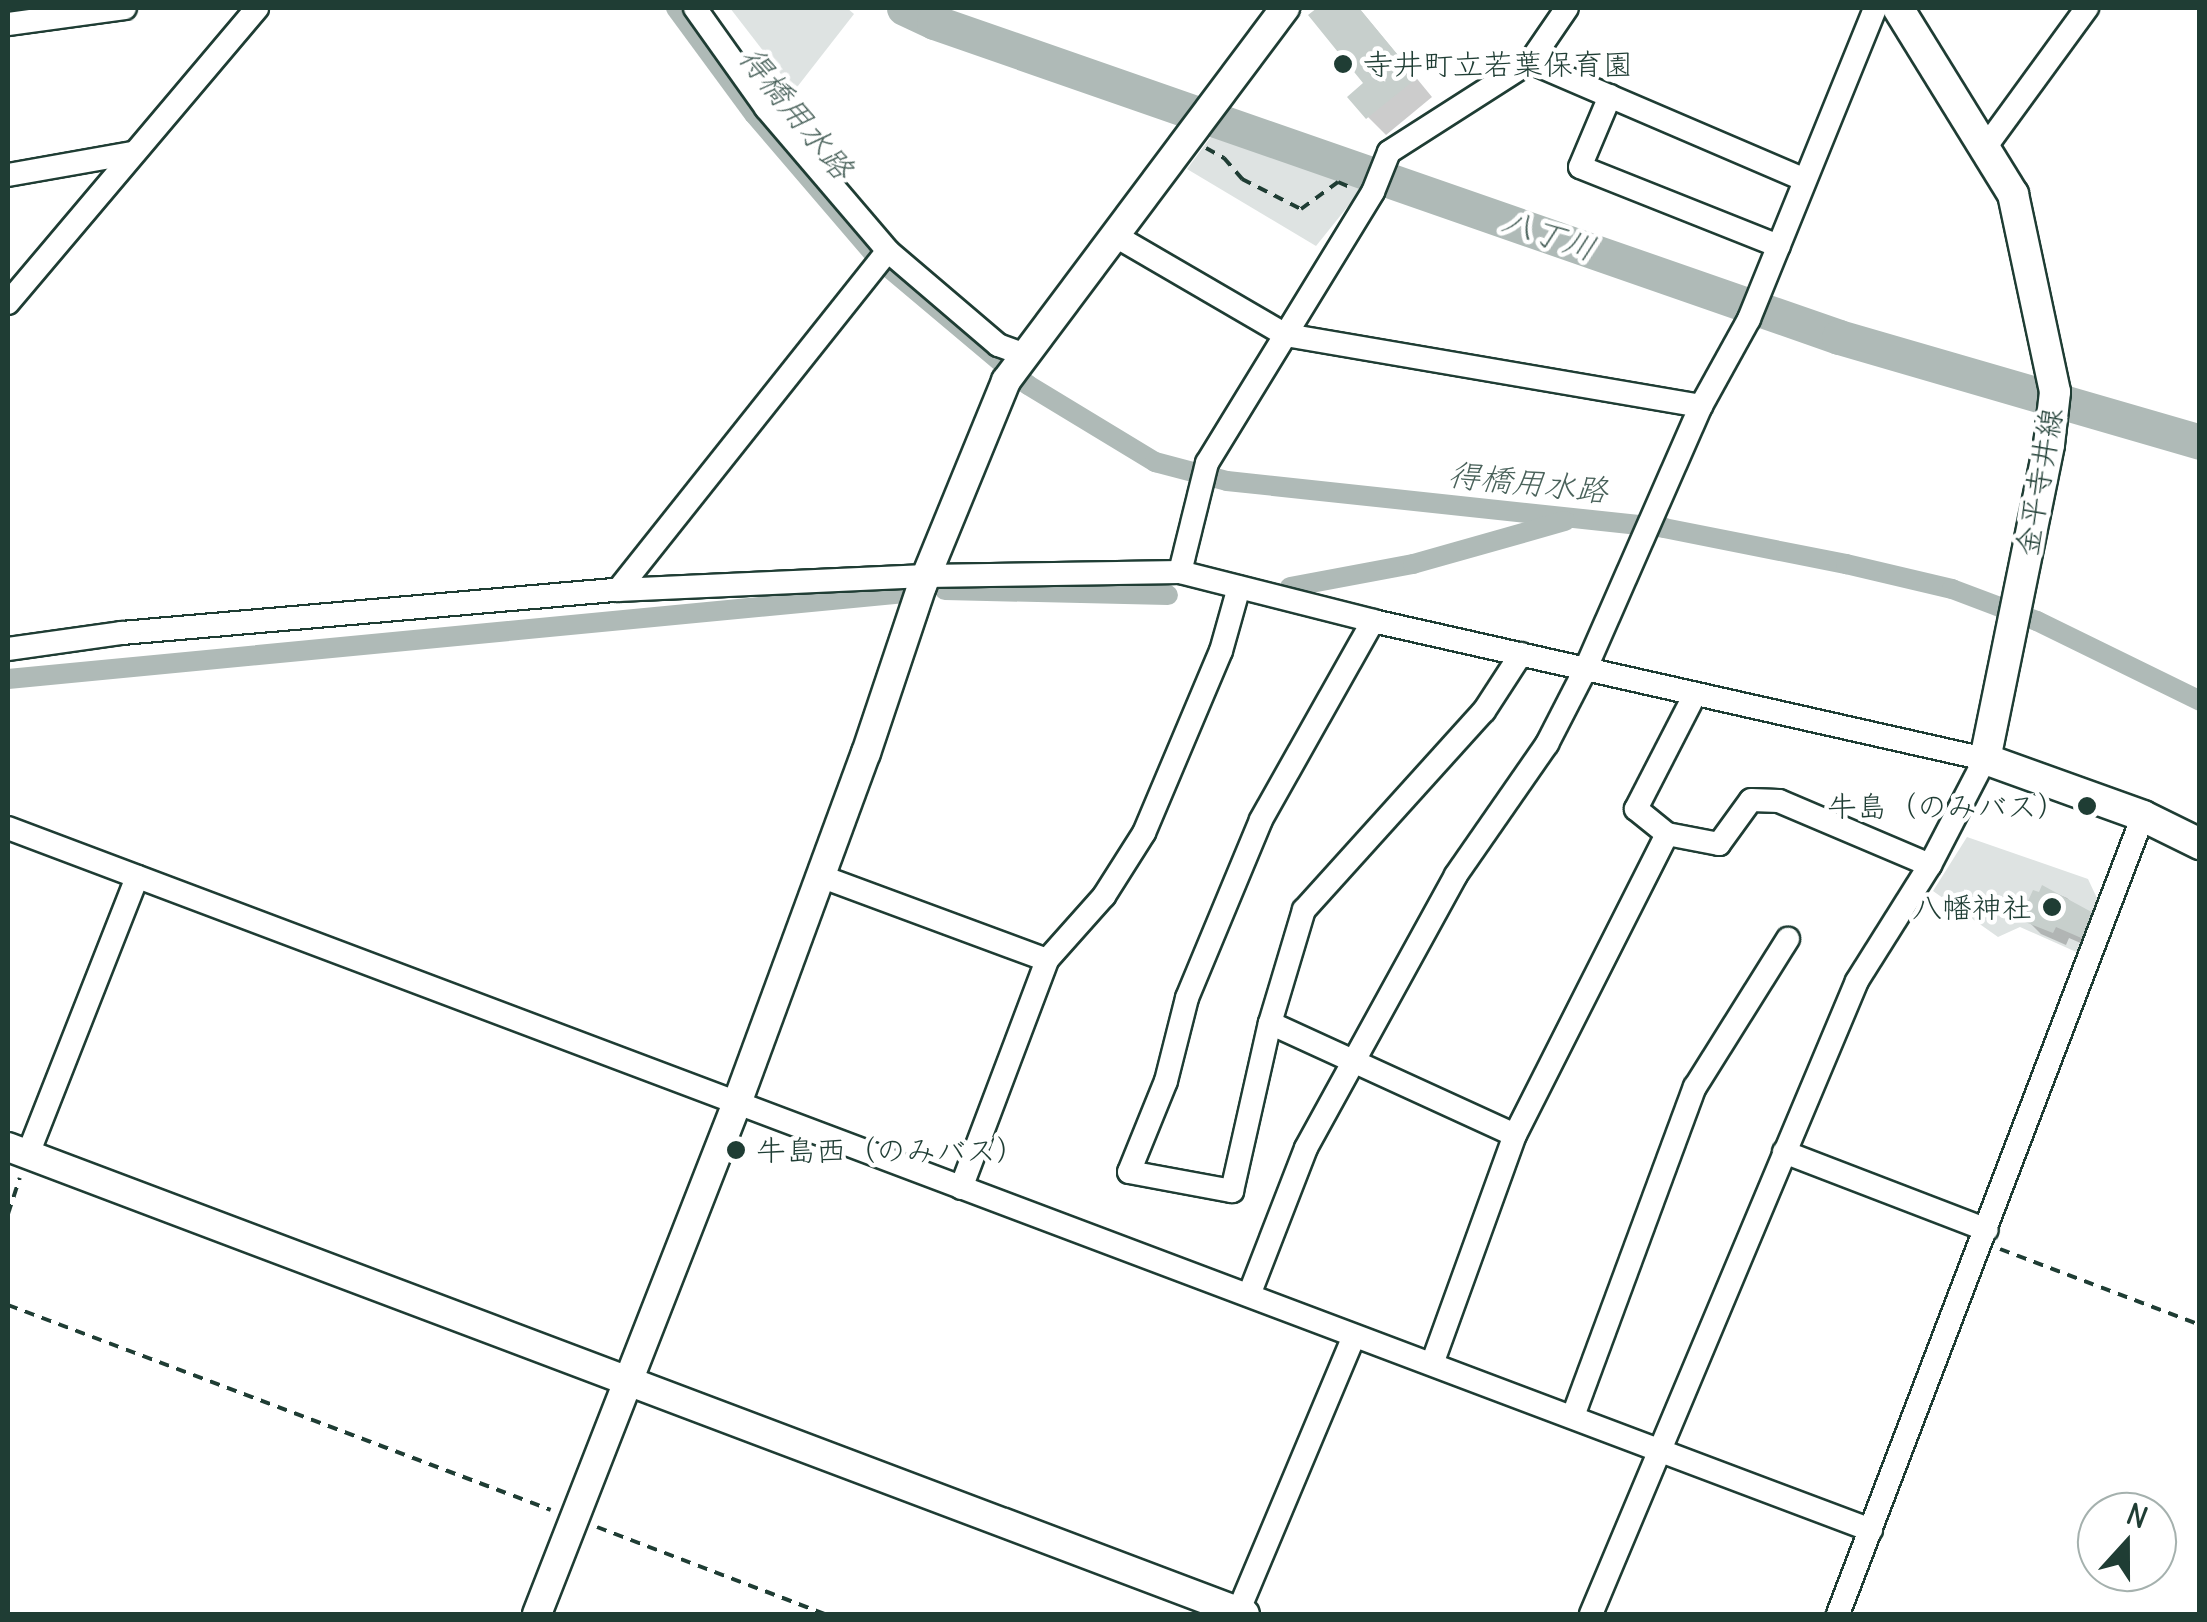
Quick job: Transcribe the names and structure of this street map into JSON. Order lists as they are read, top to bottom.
{
  "streets": {
    "main road": ["金平寺井線"]
  },
  "water": ["得橋用水路", "八丁川"],
  "places": [
    "寺井町立若葉保育園",
    "牛島（のみバス）",
    "八幡神社",
    "牛島西（のみバス）"
  ],
  "north": "top"
}
